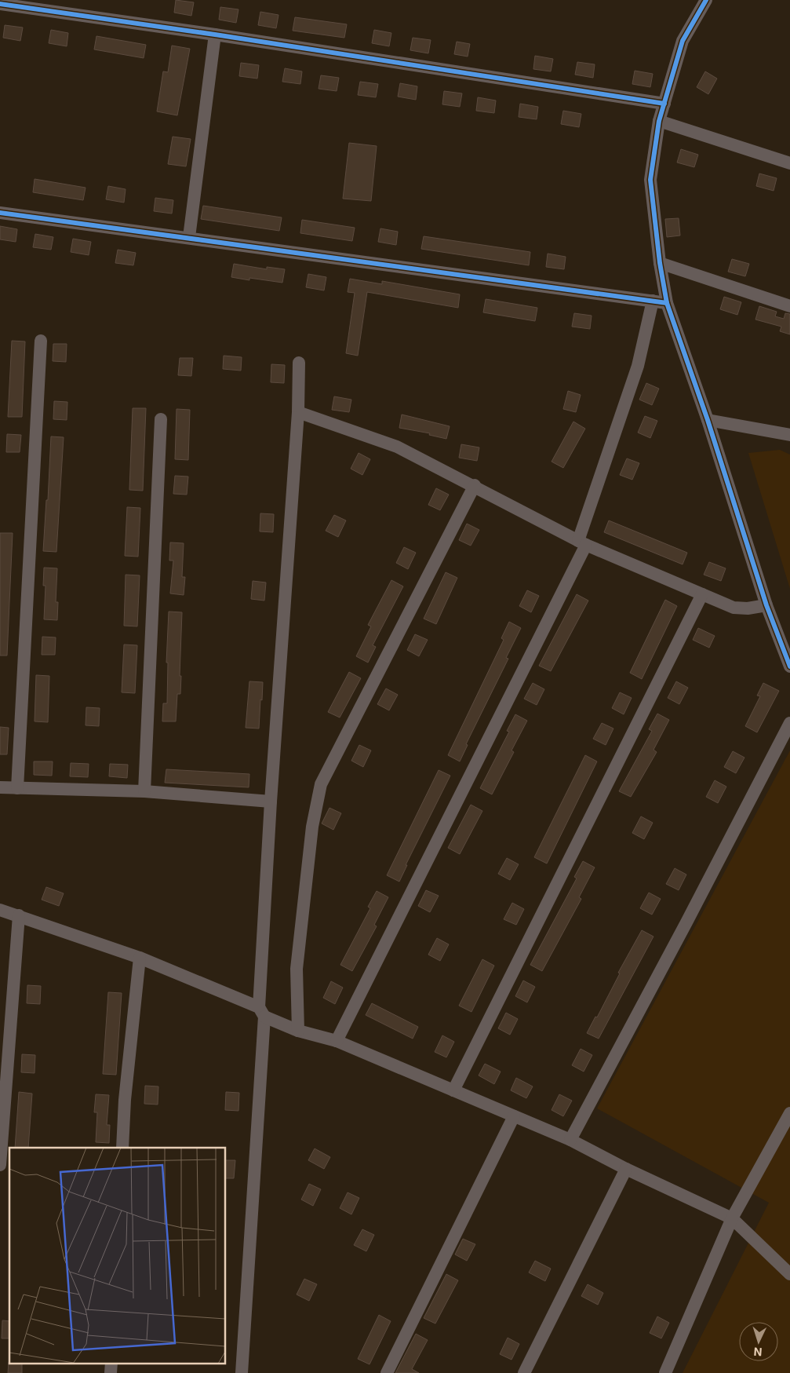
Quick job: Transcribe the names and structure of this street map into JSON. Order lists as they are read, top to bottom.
{
  "north": "bottom"
}
